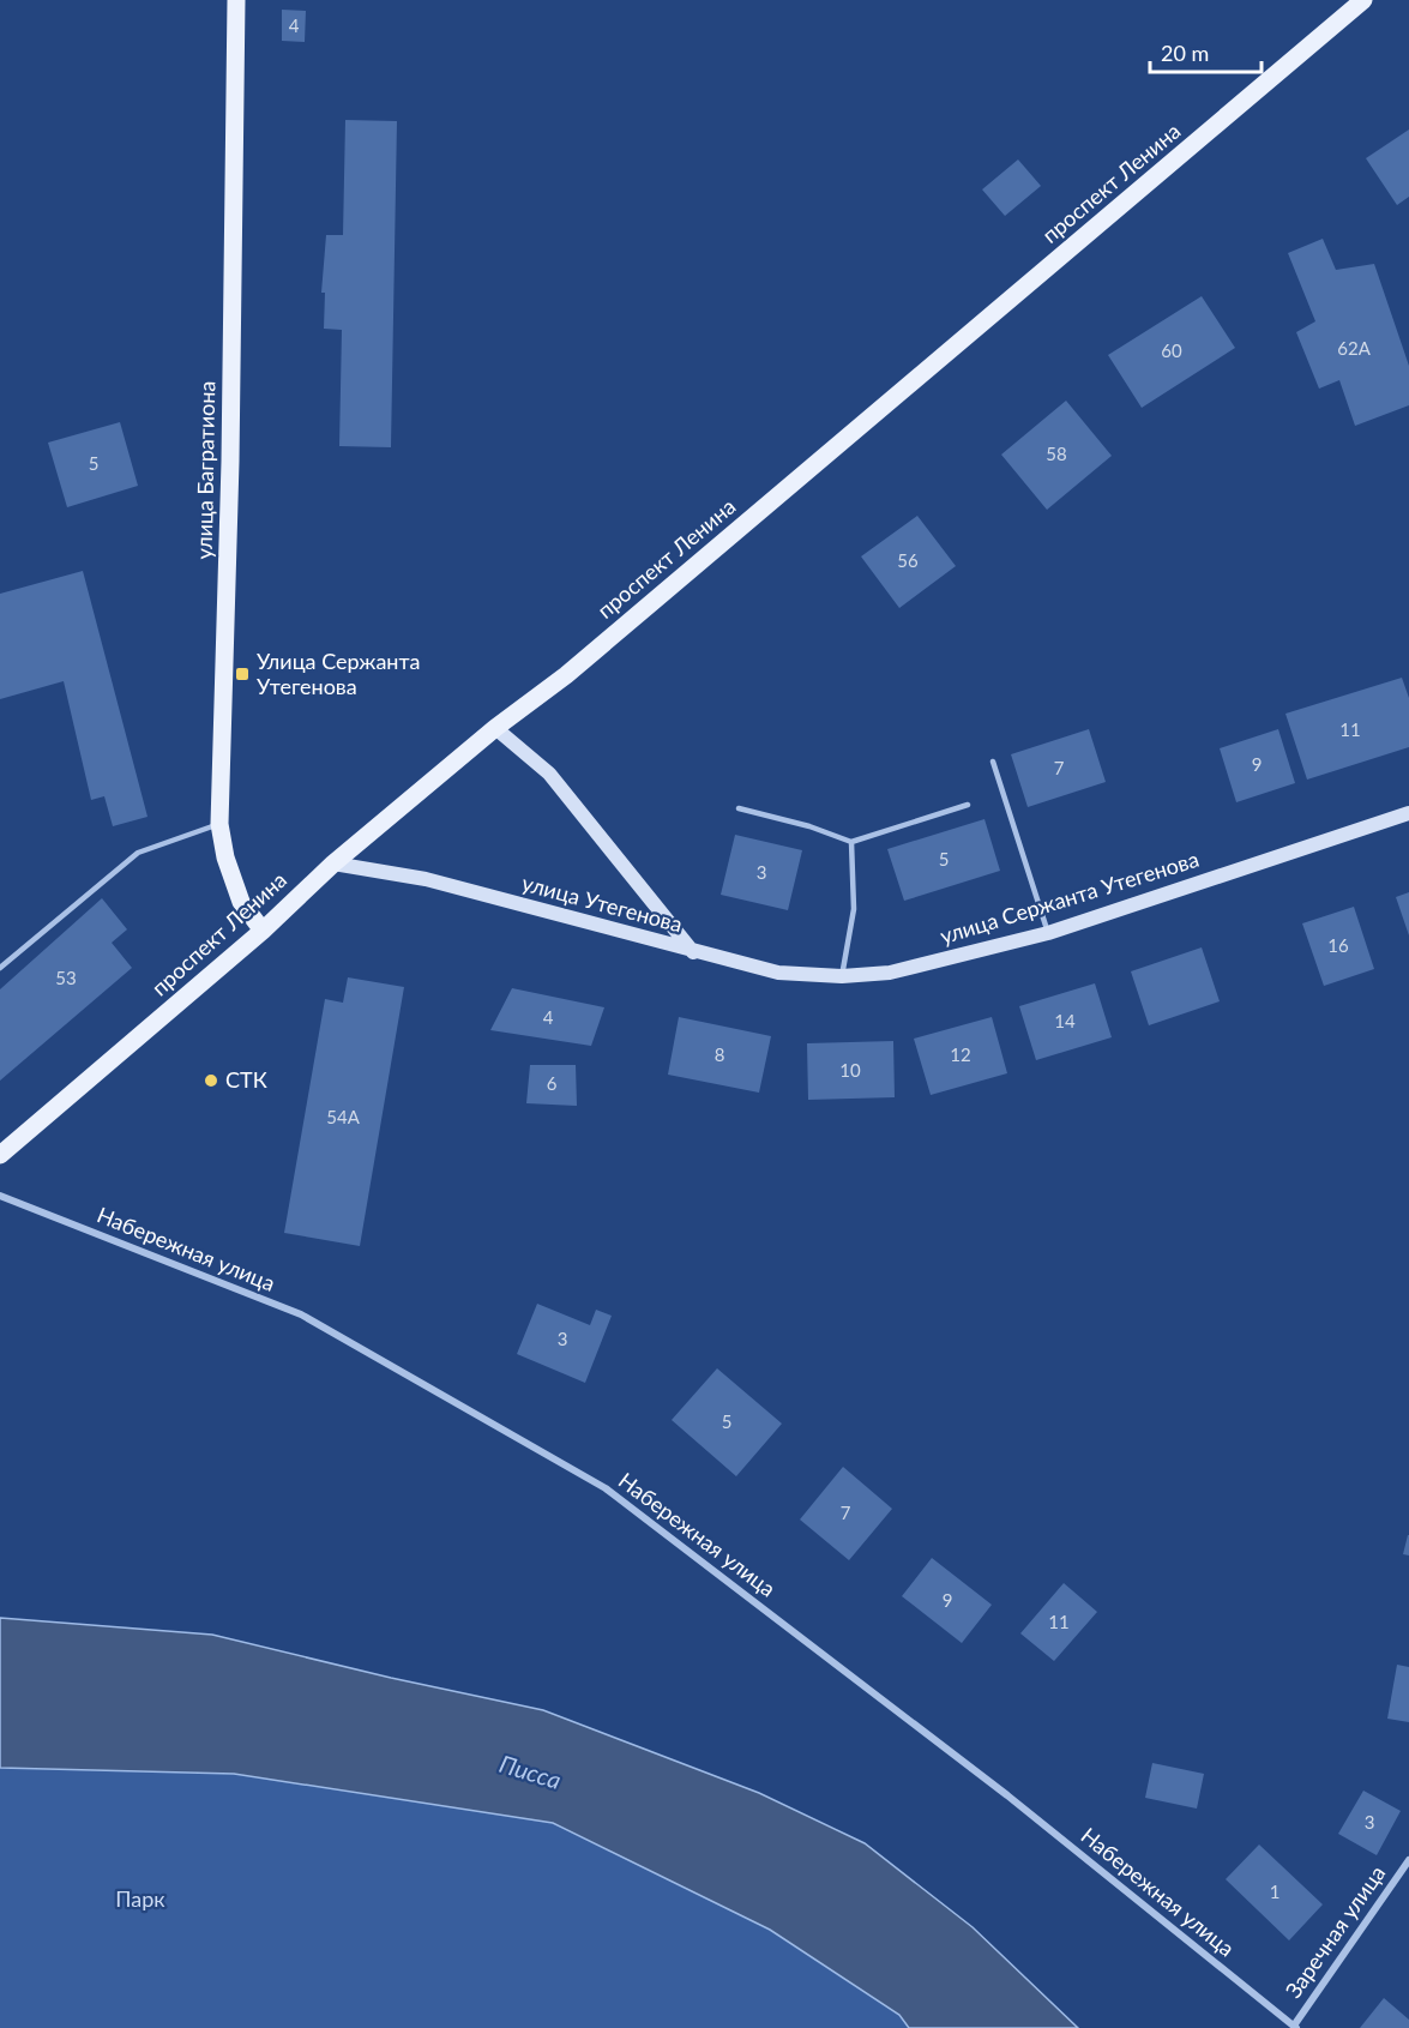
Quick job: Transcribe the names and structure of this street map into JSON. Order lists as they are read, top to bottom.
{
  "streets": {
    "main road": [
      "проспект Ленина",
      "улица Багратиона",
      "улица Сержанта Утегенова",
      "улица Утегенова"
    ],
    "street": ["Набережная улица", "Заречная улица"]
  },
  "crossings": [
    ["проспект Ленина", "улица Багратиона"],
    ["проспект Ленина", "улица Утегенова"],
    ["улица Сержанта Утегенова", "улица Утегенова"],
    ["Набережная улица", "Заречная улица"]
  ],
  "water": ["Писса"],
  "parks": ["Парк"],
  "places": {
    "transit": ["Улица Сержанта Утегенова"],
    "other": ["СТК"]
  },
  "house_numbers": [
    "4",
    "62А",
    "60",
    "58",
    "5",
    "56",
    "11",
    "9",
    "7",
    "5",
    "3",
    "16",
    "53",
    "4",
    "14",
    "8",
    "12",
    "10",
    "6",
    "54А",
    "3",
    "5",
    "7",
    "9",
    "11",
    "3",
    "1"
  ],
  "scale_bar": "20 m"
}
